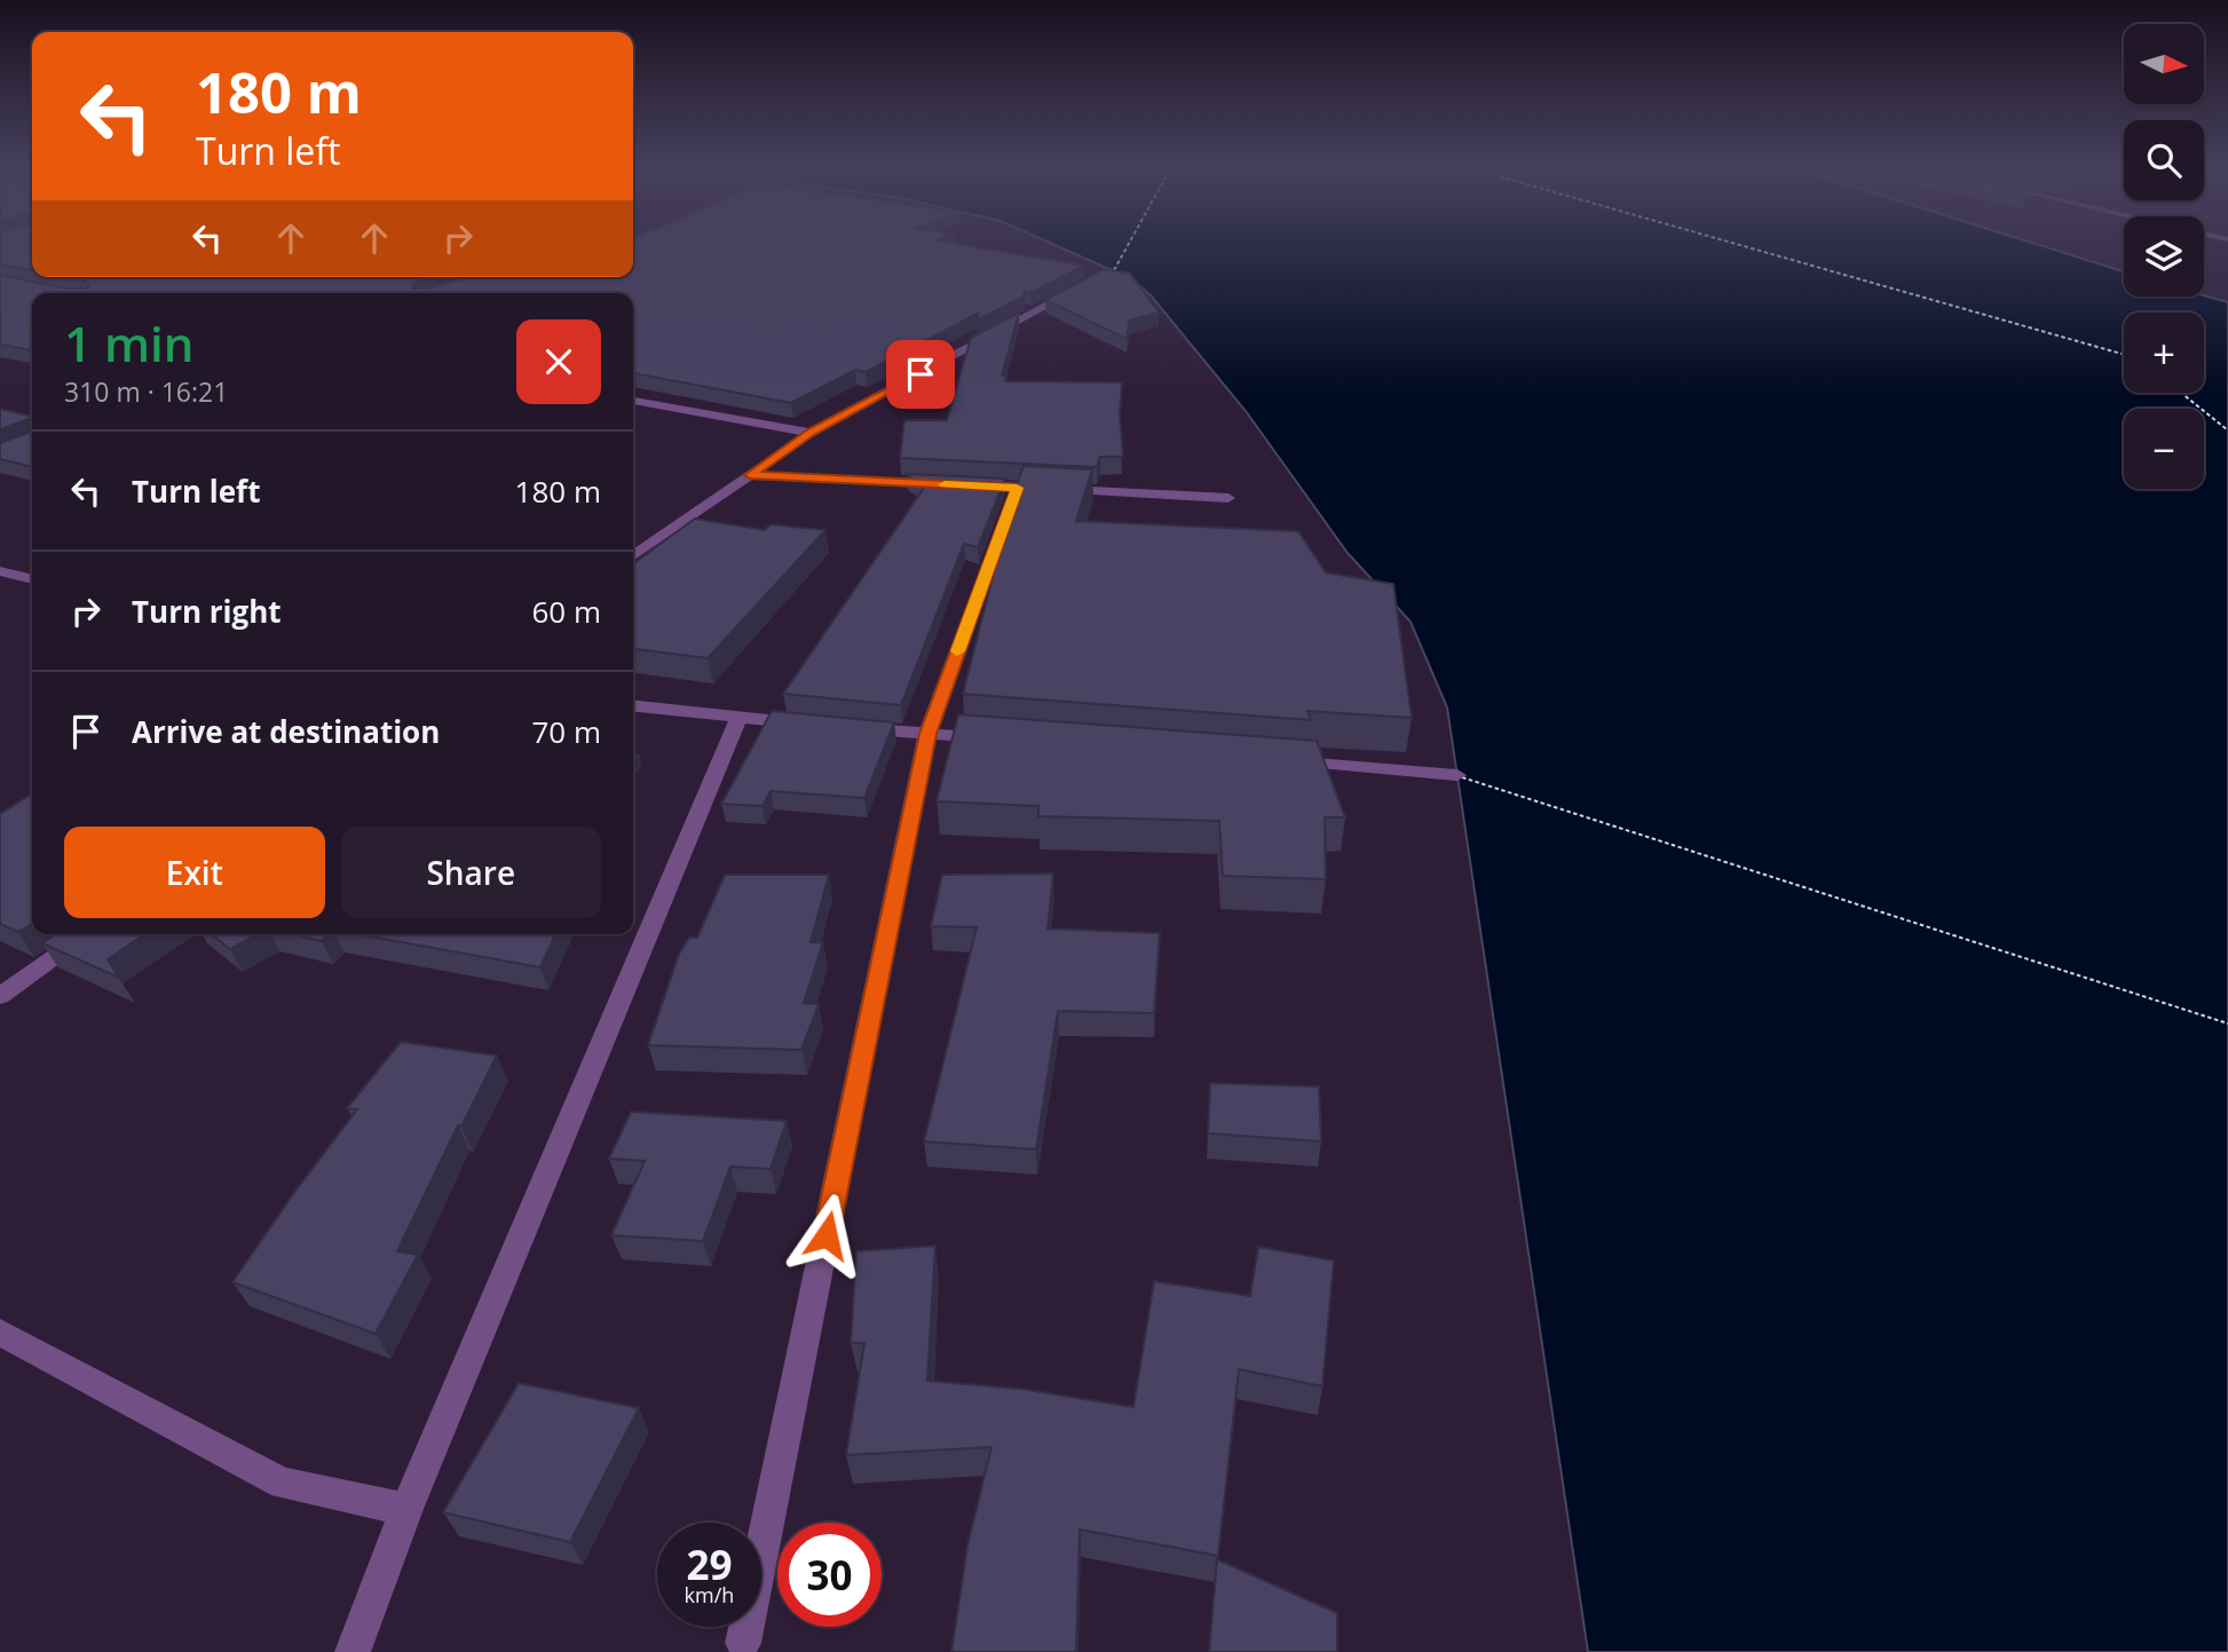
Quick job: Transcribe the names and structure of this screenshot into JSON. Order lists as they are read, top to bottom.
{
  "north": "right",
  "page": {
    "map_buttons": ["+", "−"],
    "turn": ["180 m", "Turn left"],
    "heading": ["1 min", "310 m · 16:21"],
    "list": [
      {
        "name": "Turn left",
        "value": "180 m"
      },
      {
        "name": "Turn right",
        "value": "60 m"
      },
      {
        "name": "Arrive at destination",
        "value": "70 m"
      }
    ],
    "buttons": ["Exit", "Share"],
    "speed": "29 km/h",
    "limit": "30"
  }
}
